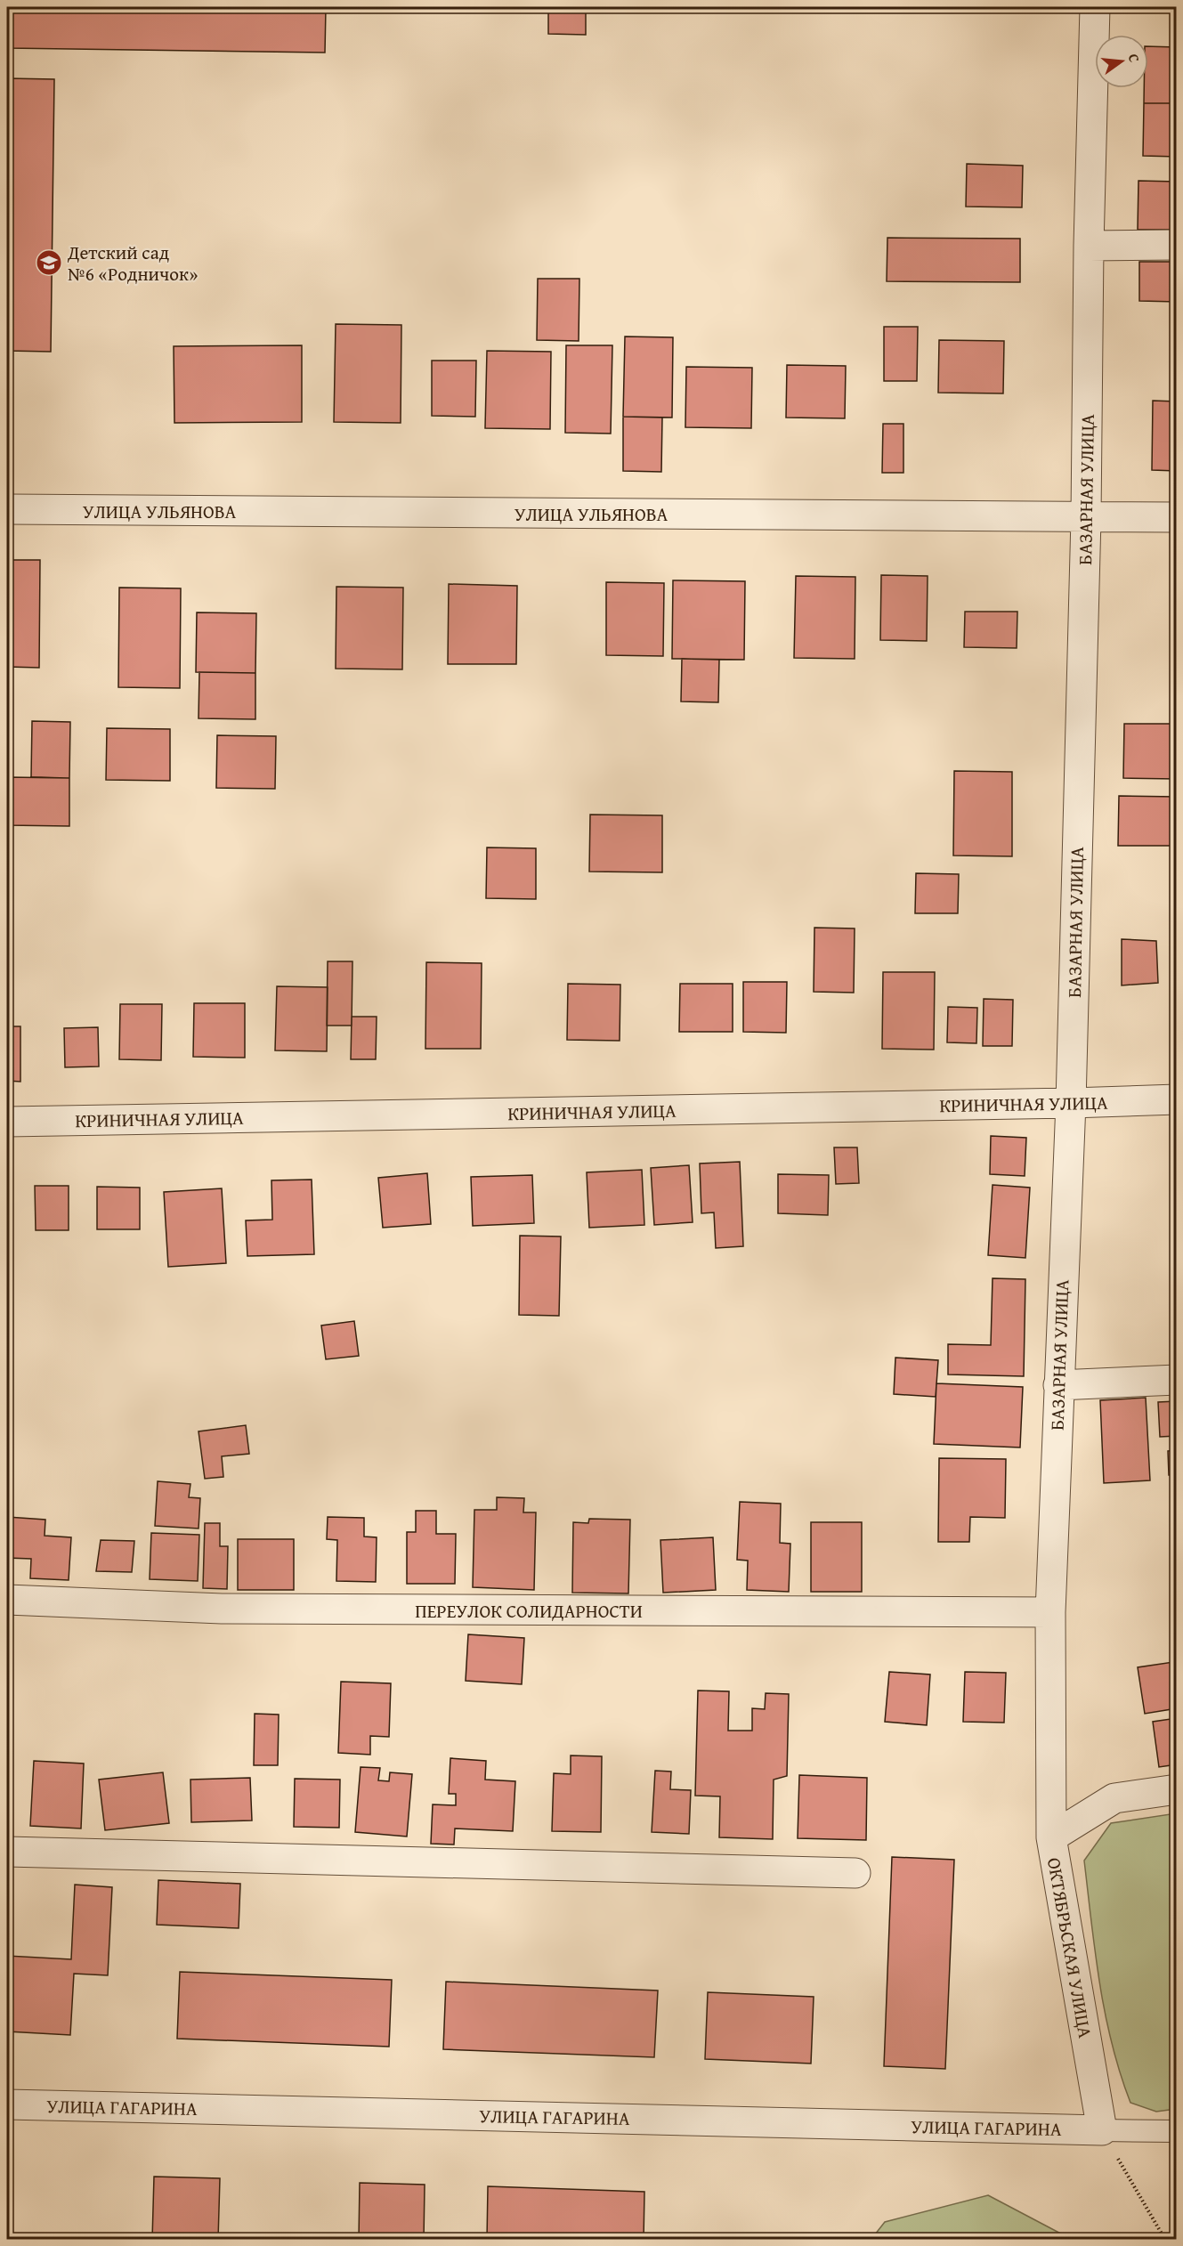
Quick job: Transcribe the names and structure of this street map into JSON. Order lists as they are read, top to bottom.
{
  "streets": {
    "street": [
      "БАЗАРНАЯ УЛИЦА",
      "УЛИЦА УЛЬЯНОВА",
      "КРИНИЧНАЯ УЛИЦА",
      "ПЕРЕУЛОК СОЛИДАРНОСТИ",
      "ОКТЯБРЬСКАЯ УЛИЦА",
      "УЛИЦА ГАГАРИНА"
    ]
  },
  "crossings": [
    ["БАЗАРНАЯ УЛИЦА", "УЛИЦА УЛЬЯНОВА"],
    ["БАЗАРНАЯ УЛИЦА", "КРИНИЧНАЯ УЛИЦА"],
    ["БАЗАРНАЯ УЛИЦА", "ПЕРЕУЛОК СОЛИДАРНОСТИ"],
    ["БАЗАРНАЯ УЛИЦА", "ОКТЯБРЬСКАЯ УЛИЦА"],
    ["ОКТЯБРЬСКАЯ УЛИЦА", "УЛИЦА ГАГАРИНА"]
  ],
  "places": {
    "school or university": ["Детский сад №6 «Родничок»"]
  },
  "north": "right"
}
